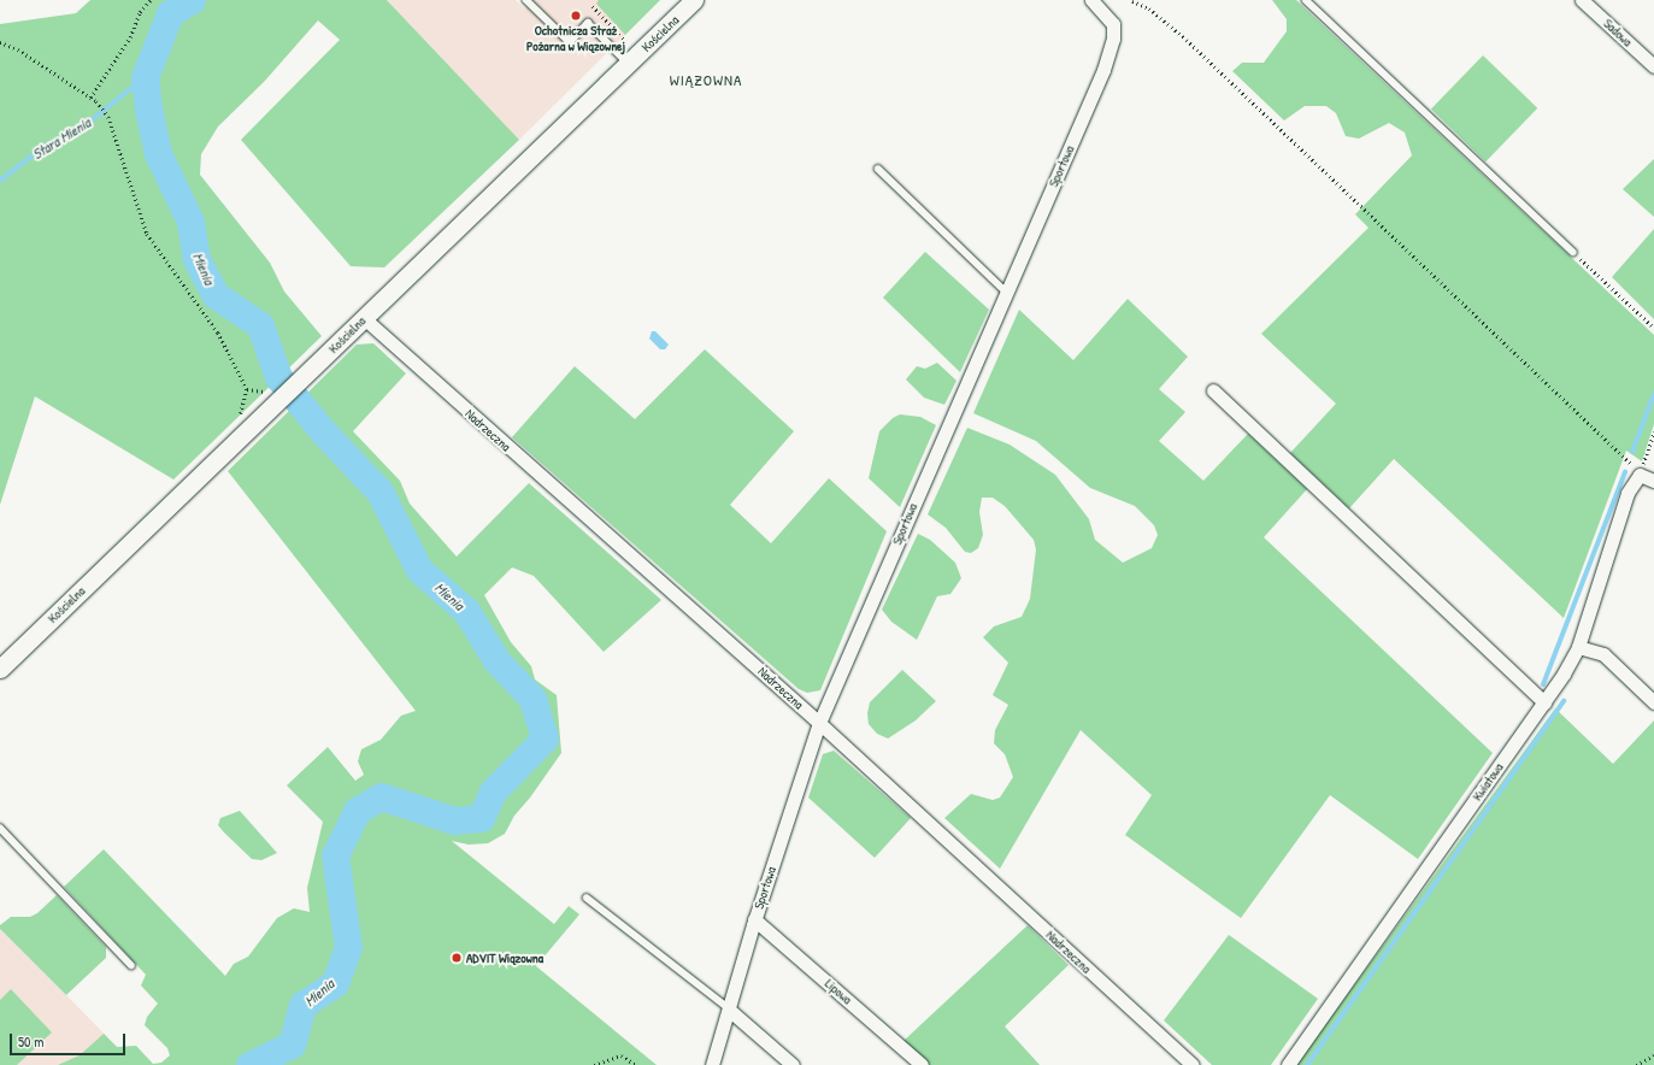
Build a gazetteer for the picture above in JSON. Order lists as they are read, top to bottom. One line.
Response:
{"streets":{"street":["Sadowa","Kościelna","Sportowa","Nadrzeczna","Kwiatowa","Lipowa"]},"crossings":[["Kościelna","Nadrzeczna"],["Sportowa","Nadrzeczna"],["Sportowa","Lipowa"]],"districts":["WIĄZOWNA"],"water":["Stara Mienia","Mienia"],"places":["Ochotnicza Straż Pożarna w Wiązownej","ADVIT Wiązowna"],"scale_bar":"50 m"}
